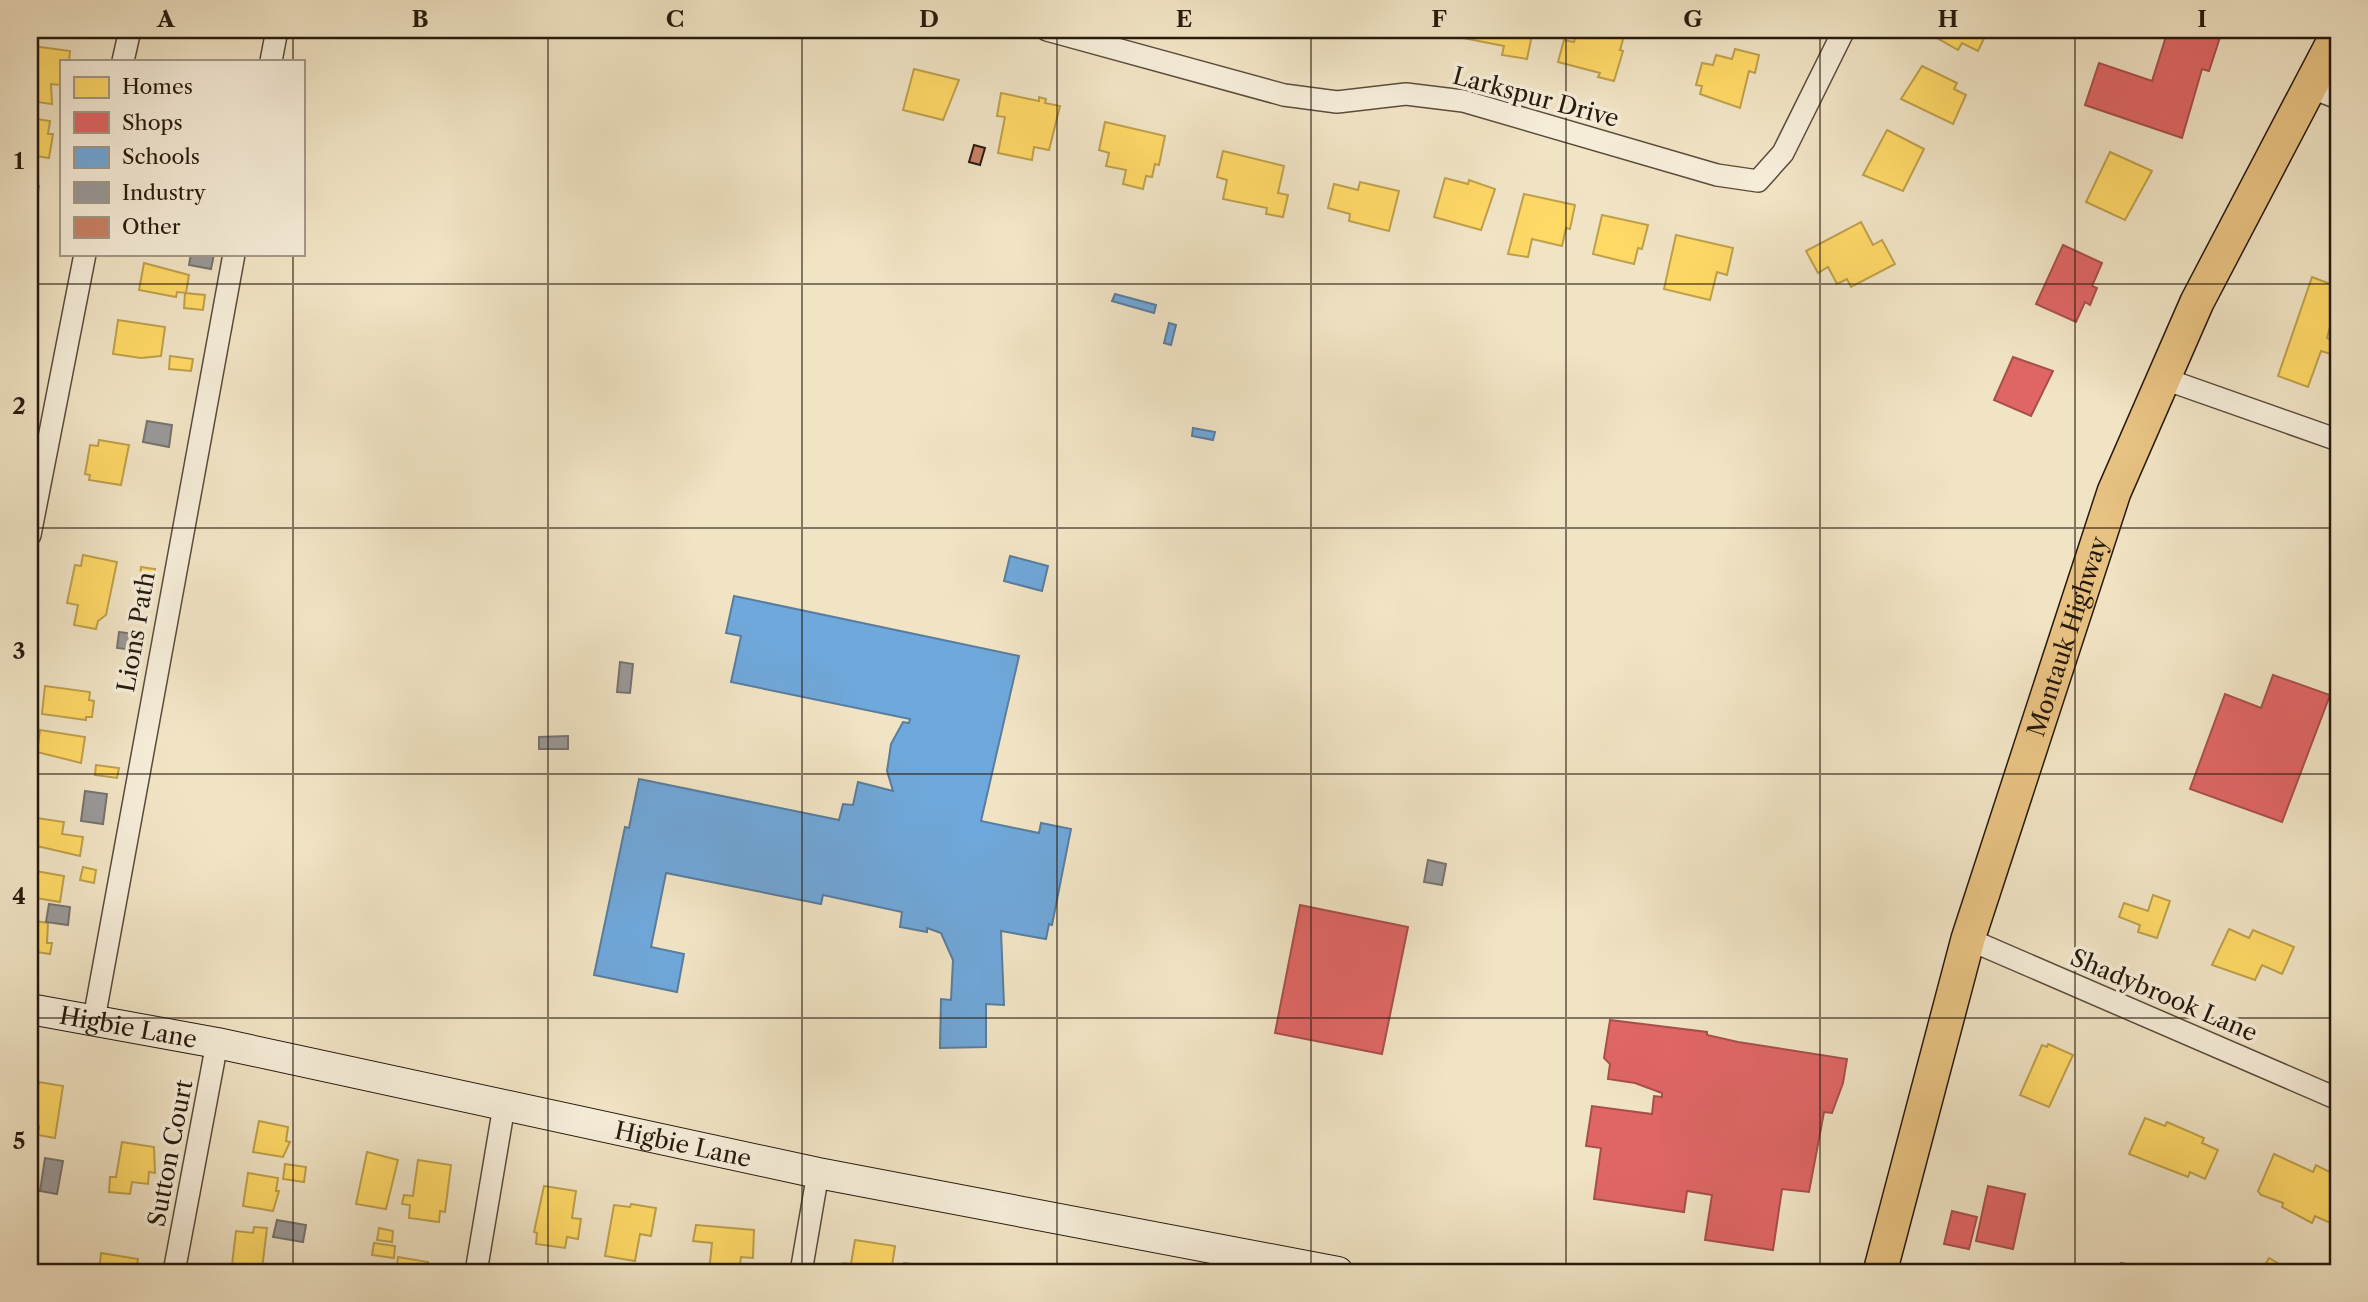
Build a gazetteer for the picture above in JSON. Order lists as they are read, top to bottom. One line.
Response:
{"streets":{"main road":["Montauk Highway","Higbie Lane"],"street":["Larkspur Drive","Lions Path","Shadybrook Lane","Sutton Court"]},"crossings":[["Lions Path","Higbie Lane"],["Montauk Highway","Shadybrook Lane"],["Higbie Lane","Sutton Court"]],"legend":["Homes","Shops","Schools","Industry","Other"],"grid":{"columns":["A","B","C","D","E","F","G","H","I"],"rows":["1","2","3","4","5"]}}
